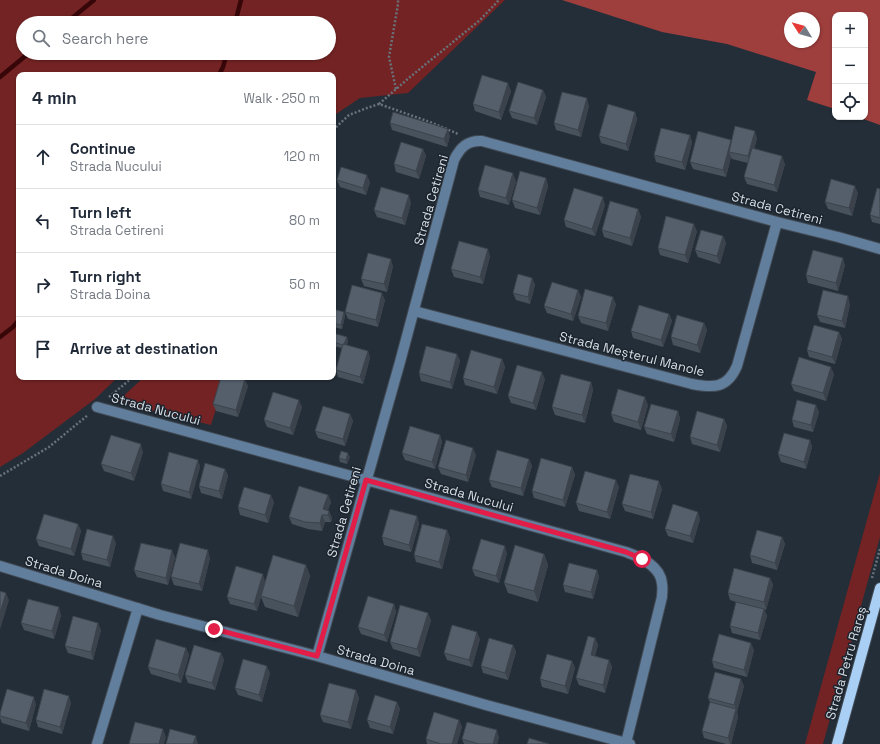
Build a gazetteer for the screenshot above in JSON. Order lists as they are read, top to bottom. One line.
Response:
{"streets":{"main road":["Strada Petru Rareș"],"street":["Strada Cetireni","Strada Meșterul Manole","Strada Nucului","Strada Doina"]},"crossings":[["Strada Cetireni","Strada Meșterul Manole"],["Strada Cetireni","Strada Nucului"],["Strada Cetireni","Strada Doina"],["Strada Nucului","Strada Doina"]],"north":"top left","page":{"map_buttons":["+","−"],"search":"Search here","heading":["4 min","Walk · 250 m"],"list":[["Continue","Strada Nucului","120 m"],["Turn left","Strada Cetireni","80 m"],["Turn right","Strada Doina","50 m"],"Arrive at destination"]}}
